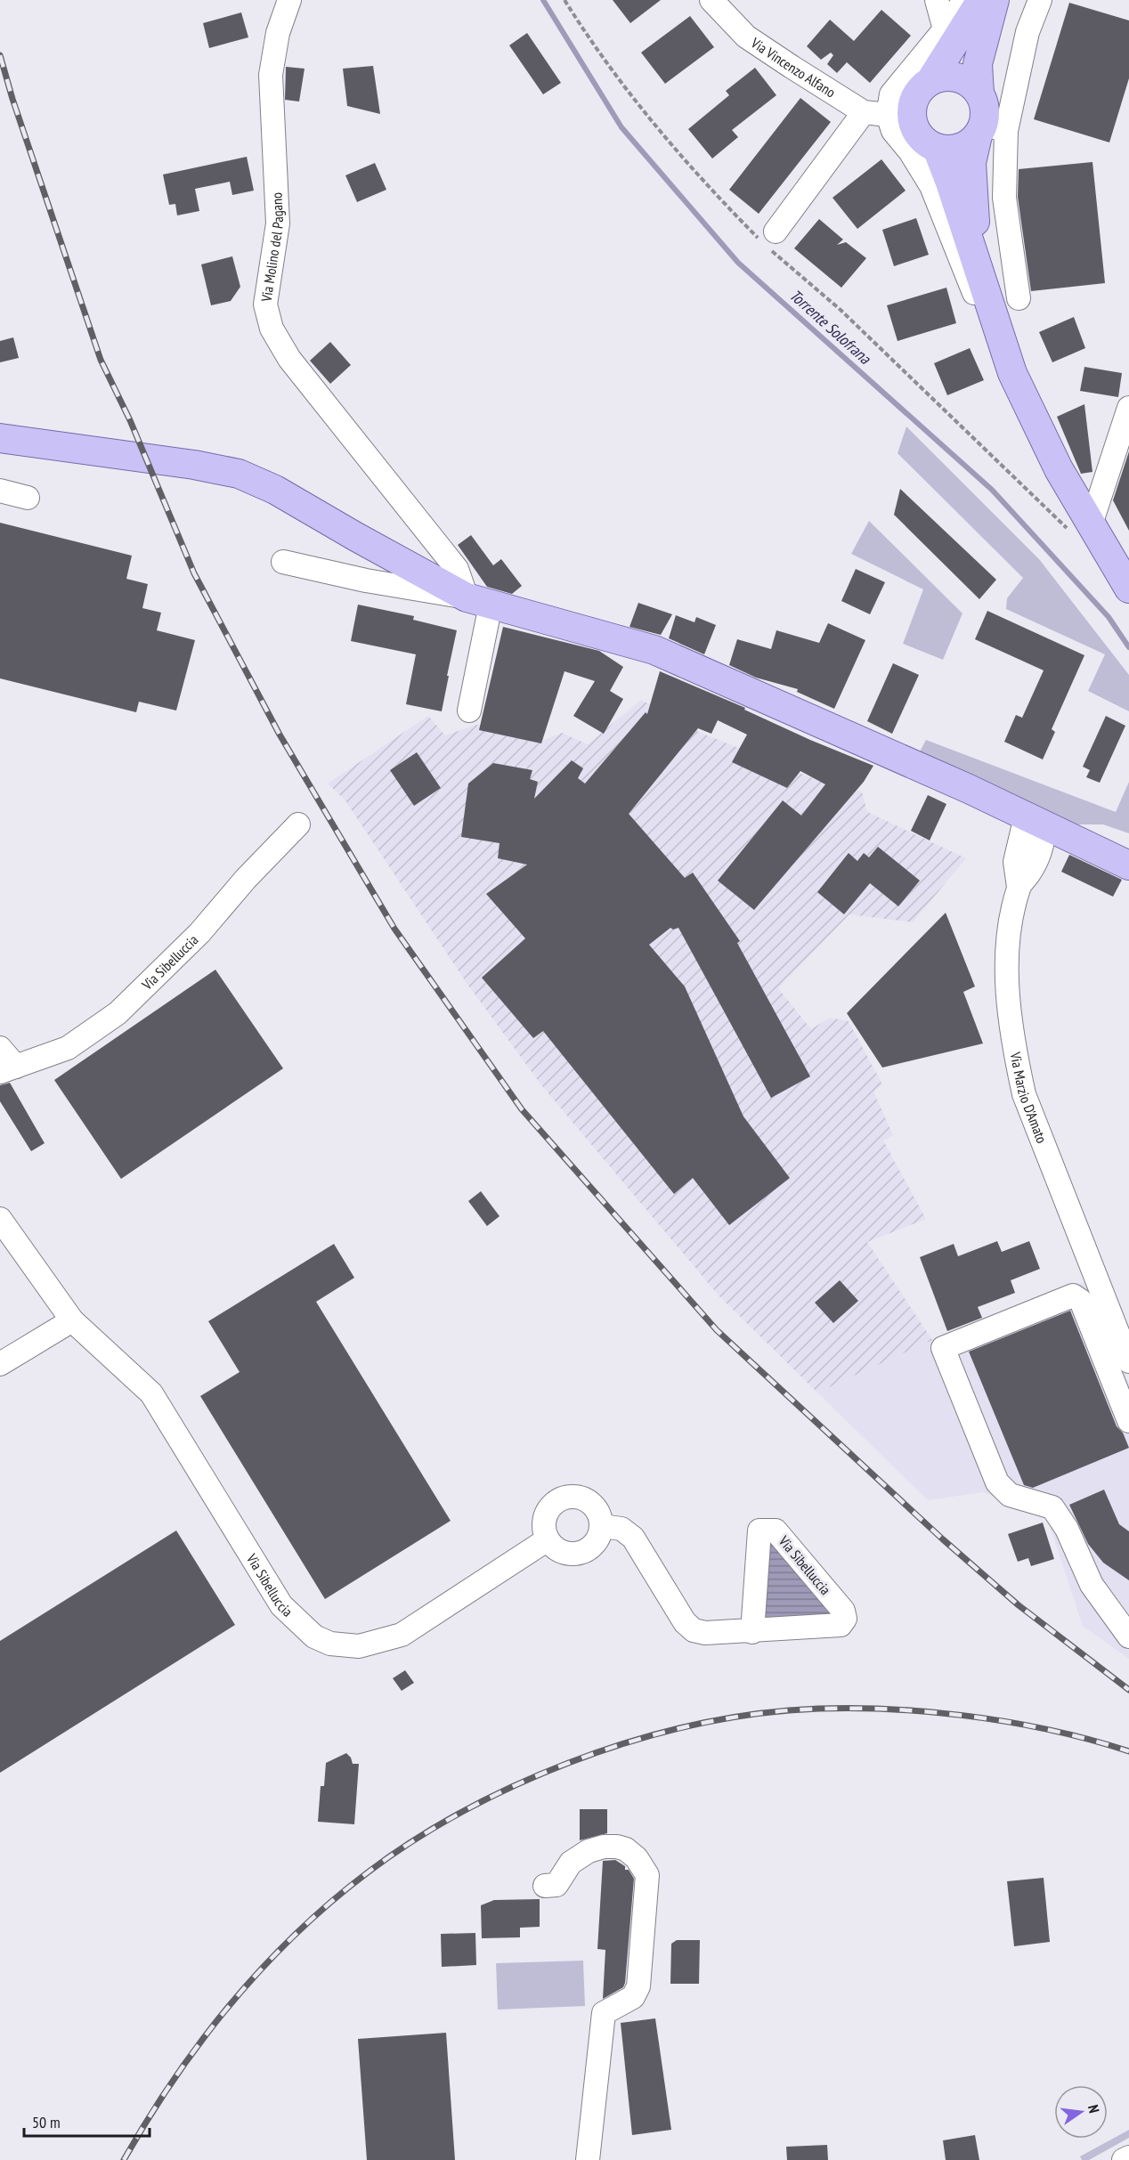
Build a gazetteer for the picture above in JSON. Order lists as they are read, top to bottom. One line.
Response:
{"streets":{"street":["Via Vincenzo Alfano","Via Molino del Pagano","Via Sibelluccia","Via Marzio D'Amato"]},"water":["Torrente Solofrana"],"scale_bar":"50 m","north":"right"}
